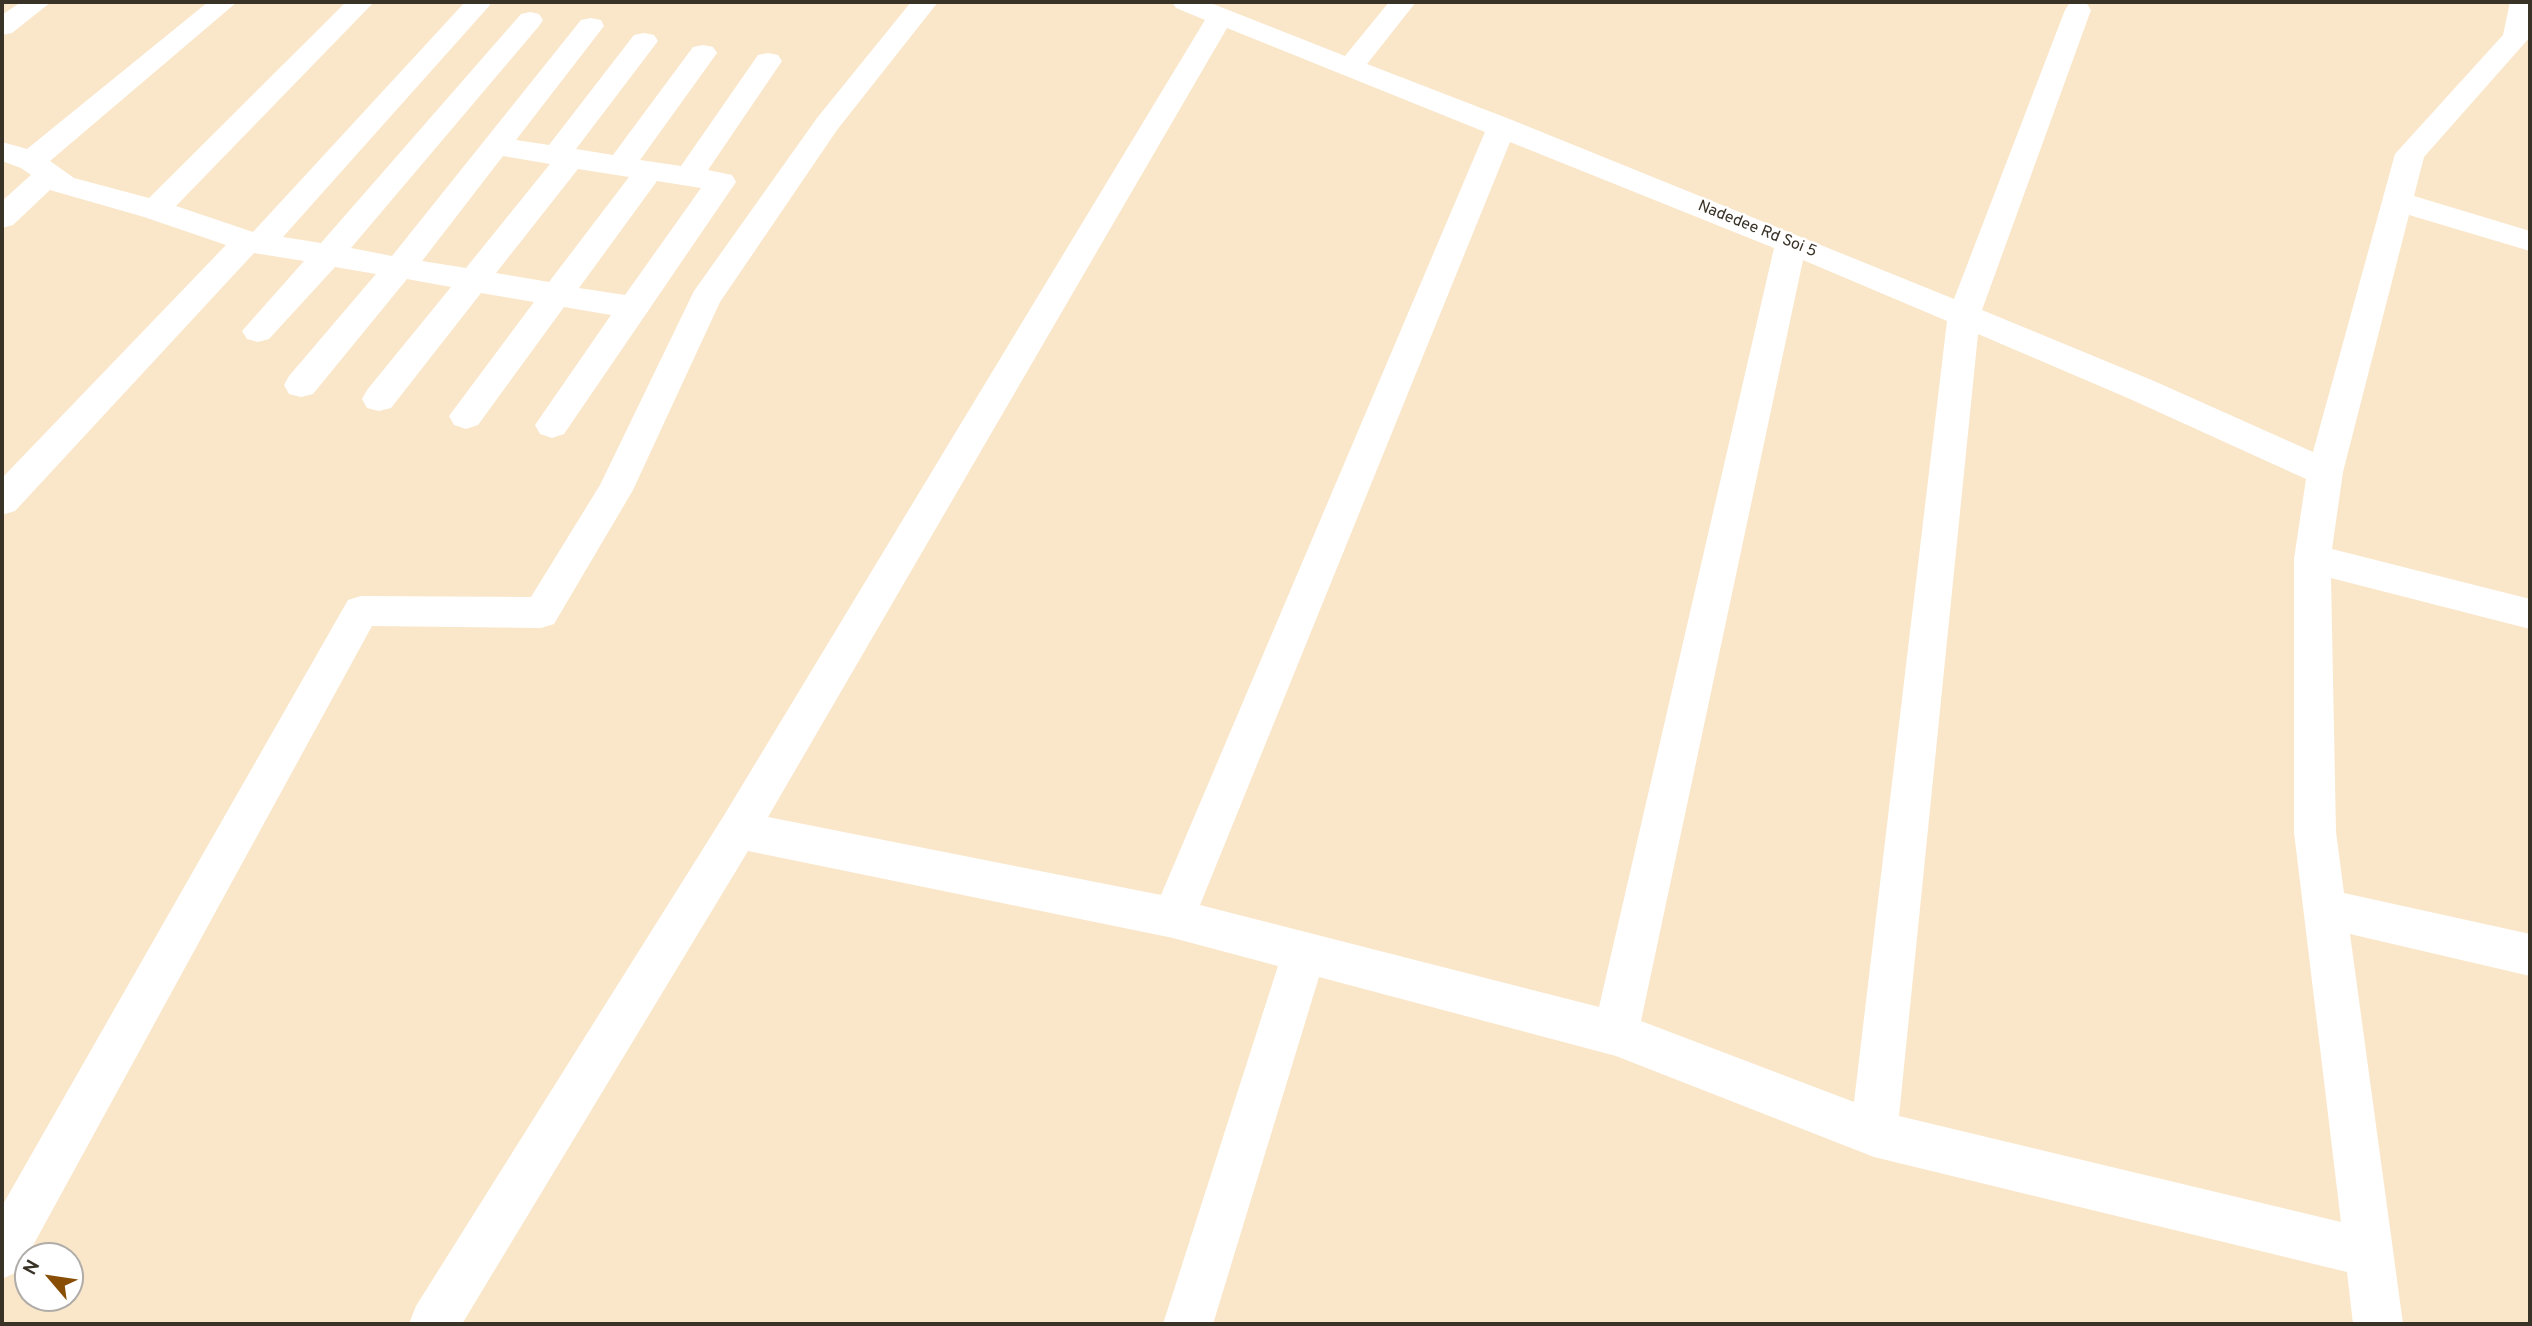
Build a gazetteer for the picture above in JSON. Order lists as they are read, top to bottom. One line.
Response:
{"streets":{"street":["Nadedee Rd Soi 5"]},"north":"top left"}
